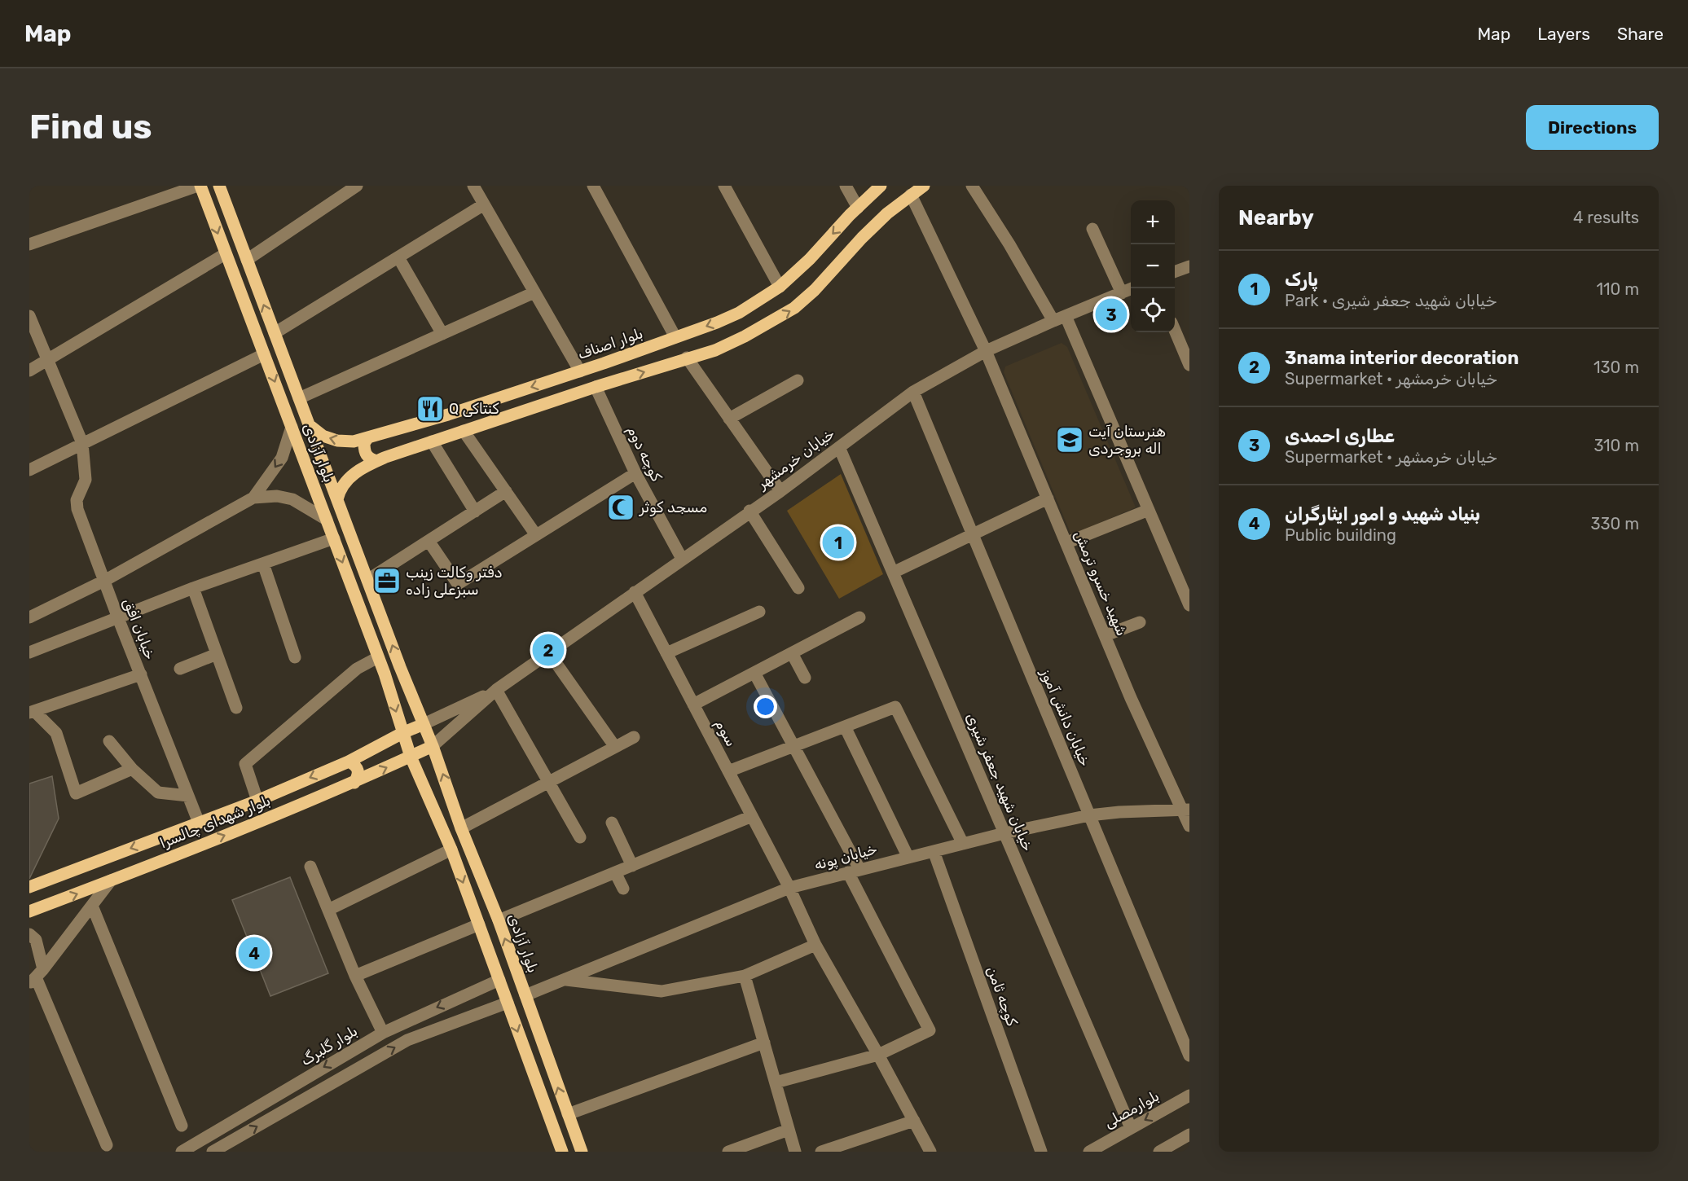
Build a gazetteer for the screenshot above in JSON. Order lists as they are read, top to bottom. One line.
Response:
{"streets":{"main road":["بلوار اصناف","بلوار آزادی","بلوار شهدای چالسرا"],"street":["کوچه دوم","خیابان خرمشهر","شهید خسرو ترمش","خیابان افق","خیابان دانش آموز","سوم","خیابان شهید جعفر شیری","خیابان پونه","کوچه ثامن","بلوار گلبرگ","بلوارمصلی"]},"crossings":[["بلوار اصناف","بلوار آزادی"],["بلوار آزادی","خیابان خرمشهر"],["بلوار آزادی","بلوار شهدای چالسرا"],["بلوار آزادی","خیابان پونه"],["کوچه دوم","خیابان خرمشهر"],["خیابان خرمشهر","شهید خسرو ترمش"],["خیابان خرمشهر","خیابان دانش آموز"],["خیابان خرمشهر","سوم"],["خیابان خرمشهر","خیابان شهید جعفر شیری"],["خیابان خرمشهر","بلوار شهدای چالسرا"],["شهید خسرو ترمش","خیابان پونه"],["خیابان افق","بلوار شهدای چالسرا"],["خیابان دانش آموز","خیابان پونه"],["سوم","خیابان پونه"],["خیابان شهید جعفر شیری","خیابان پونه"],["خیابان شهید جعفر شیری","بلوارمصلی"],["خیابان پونه","کوچه ثامن"]],"places":{"restaurant":["Q کنتاکی"],"school or university":["هنرستان آیت اله بروجردی"],"mosque":["مسجد کوثر"],"office":["دفتر وکالت زینب سبزعلی زاده"]},"page":{"header":"Map","nav":["Map","Layers","Share"],"buttons":"Directions","title":"Find us","heading":["Nearby","4 results"],"map_buttons":["+","−"],"list":[{"mark":"1","name":"پارک","note":"Park · خیابان شهید جعفر شیری","value":"110 m"},{"mark":"2","name":"3nama interior decoration","note":"Supermarket · خیابان خرمشهر","value":"130 m"},{"mark":"3","name":"عطاری احمدی","note":"Supermarket · خیابان خرمشهر","value":"310 m"},{"mark":"4","name":"بنیاد شهید و امور ایثارگران","note":"Public building","value":"330 m"}],"pins":["3","1","2","4"]}}
